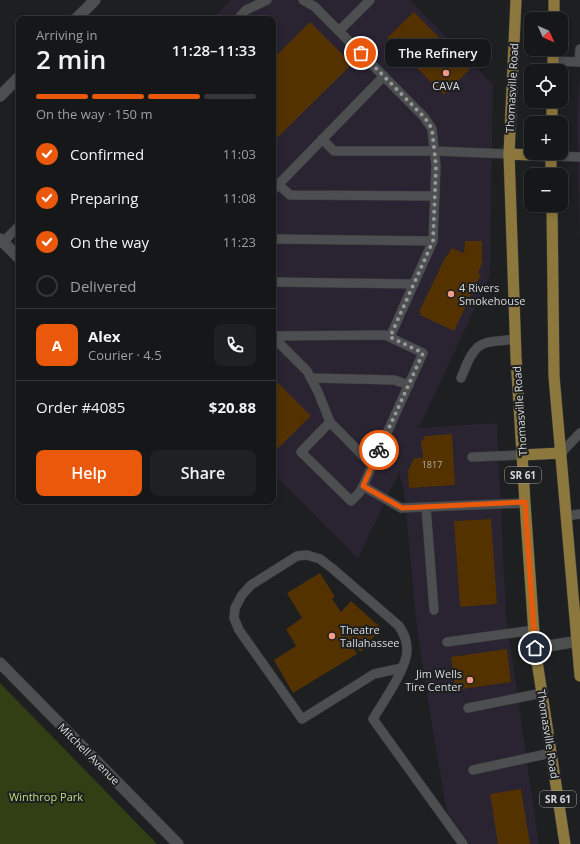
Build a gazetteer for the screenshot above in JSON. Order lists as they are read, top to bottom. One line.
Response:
{"streets":{"main road":["Thomasville Road","SR 61"],"street":["Mitchell Avenue"]},"parks":["Winthrop Park"],"places":["The Refinery","CAVA","4 Rivers Smokehouse","Theatre Tallahassee","Jim Wells Tire Center"],"house_numbers":["1817"],"north":"bottom right","page":{"map_buttons":["+","−"],"heading":["2 min","Arriving in","11:28–11:33"],"panel":["Alex","Courier · 4.5","Order #4085","$20.88"],"bubble":"The Refinery","bar":"On the way · 150 m","list":[["Confirmed","11:03"],["Preparing","11:08"],["On the way","11:23"],"Delivered"],"round":"A","buttons":["Help","Share"]}}
